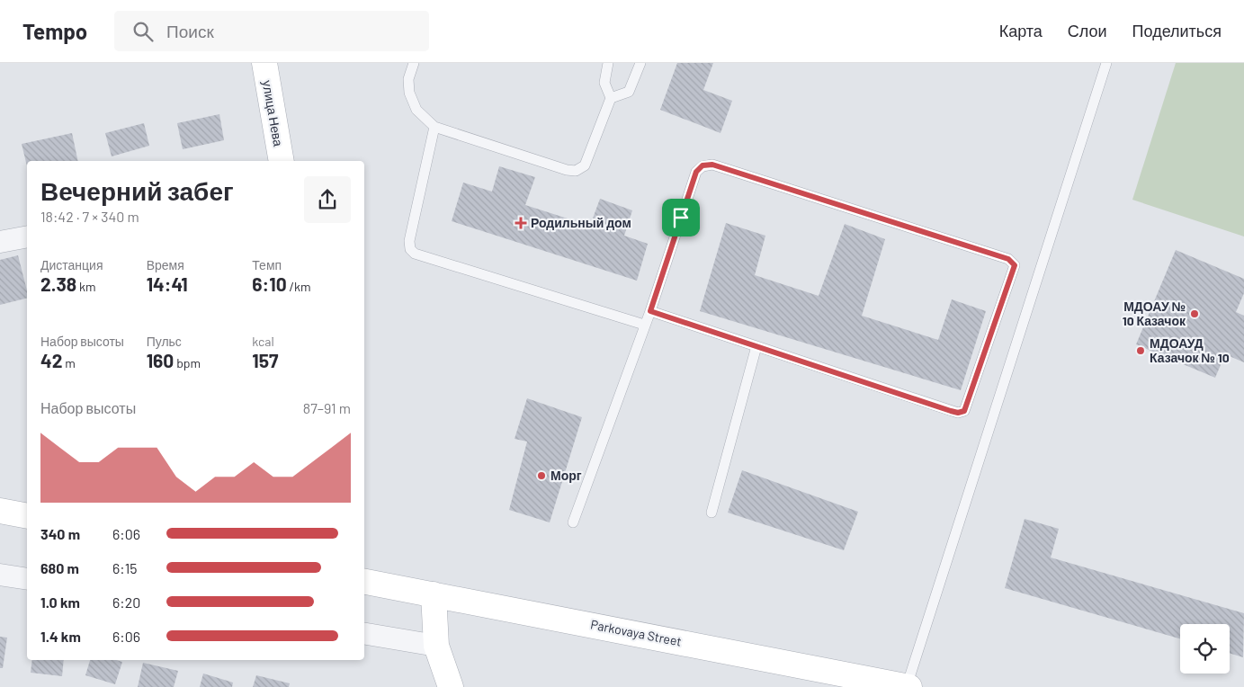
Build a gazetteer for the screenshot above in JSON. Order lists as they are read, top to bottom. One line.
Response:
{"streets":{"main road":["улица Нева","Parkovaya Street"]},"places":{"health":["Родильный дом"],"other":["МДОАУ № 10 Казачок","МДОАУД Казачок № 10","Морг"]},"page":{"header":"Tempo","search":"Поиск","nav":["Карта","Слои","Поделиться"],"heading":["Вечерний забег","18:42 · 7 × 340 m"],"stats":[["Дистанция","2.38 km"],["Время","14:41"],["Темп","6:10 /km"],["Набор высоты","42 m"],["Пульс","160 bpm"],["kcal","157"]],"chart":["Набор высоты","87–91 m"],"list":[{"name":"340 m","note":"6:06"},{"name":"680 m","note":"6:15"},{"name":"1.0 km","note":"6:20"},{"name":"1.4 km","note":"6:06"}]}}
